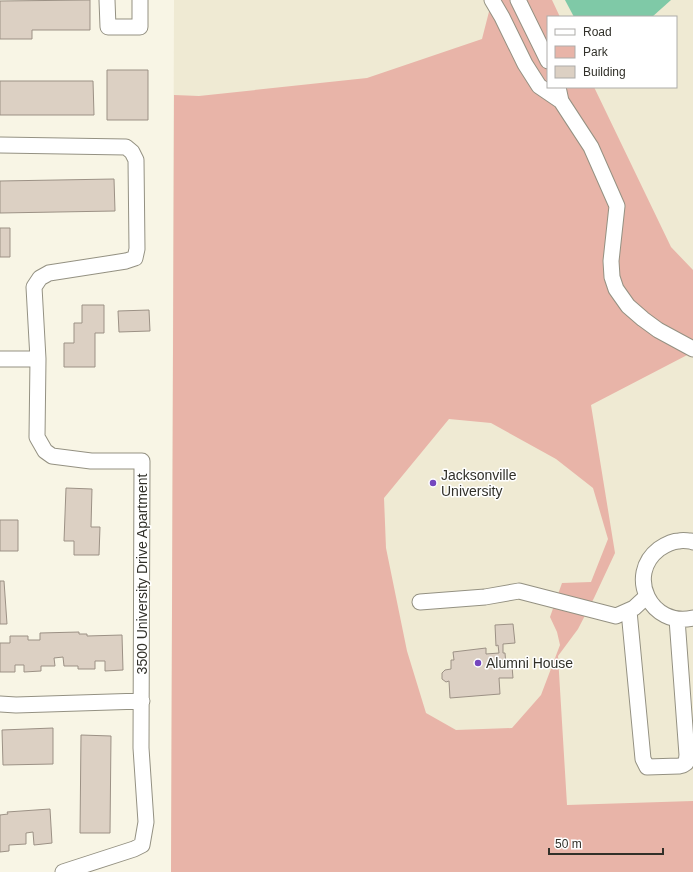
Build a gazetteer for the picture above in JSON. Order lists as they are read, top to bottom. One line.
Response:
{"streets":{"street":["3500 University Drive Apartment"]},"places":["Jacksonville University","Alumni House"],"legend":["Road","Park","Building"],"scale_bar":"50 m"}
